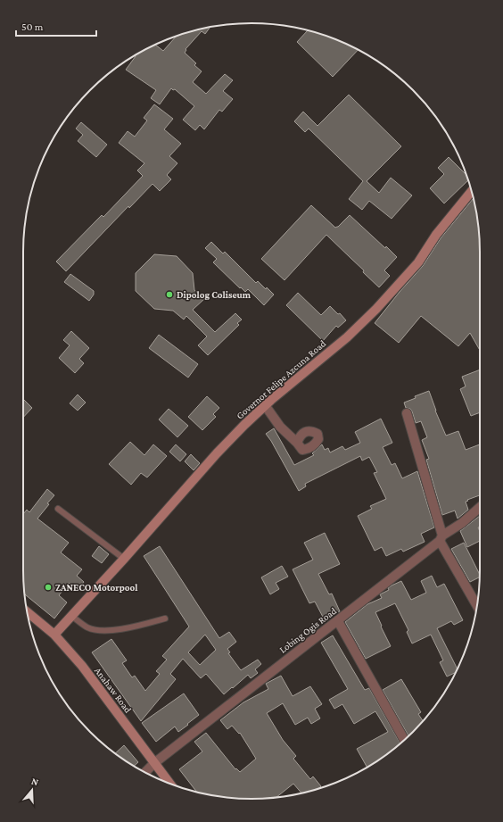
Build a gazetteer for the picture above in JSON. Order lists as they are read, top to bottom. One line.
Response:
{"streets":{"street":["Governor Felipe Azcuna Road","Lobing Ogis Road","Anahaw Road"]},"crossings":[["Governor Felipe Azcuna Road","Anahaw Road"],["Lobing Ogis Road","Anahaw Road"]],"places":["Dipolog Coliseum","ZANECO Motorpool"],"scale_bar":"50 m","north":"top"}
